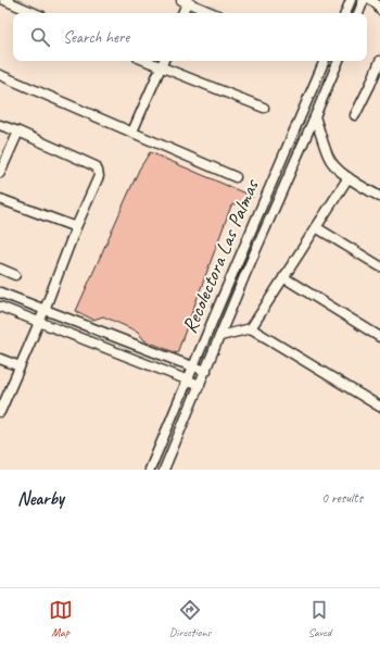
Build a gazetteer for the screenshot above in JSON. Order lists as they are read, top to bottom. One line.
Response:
{"streets":{"street":["Recolectora Las Palmas"]},"page":{"search":"Search here","heading":["Nearby","0 results"],"nav":["Map","Directions","Saved"]}}
